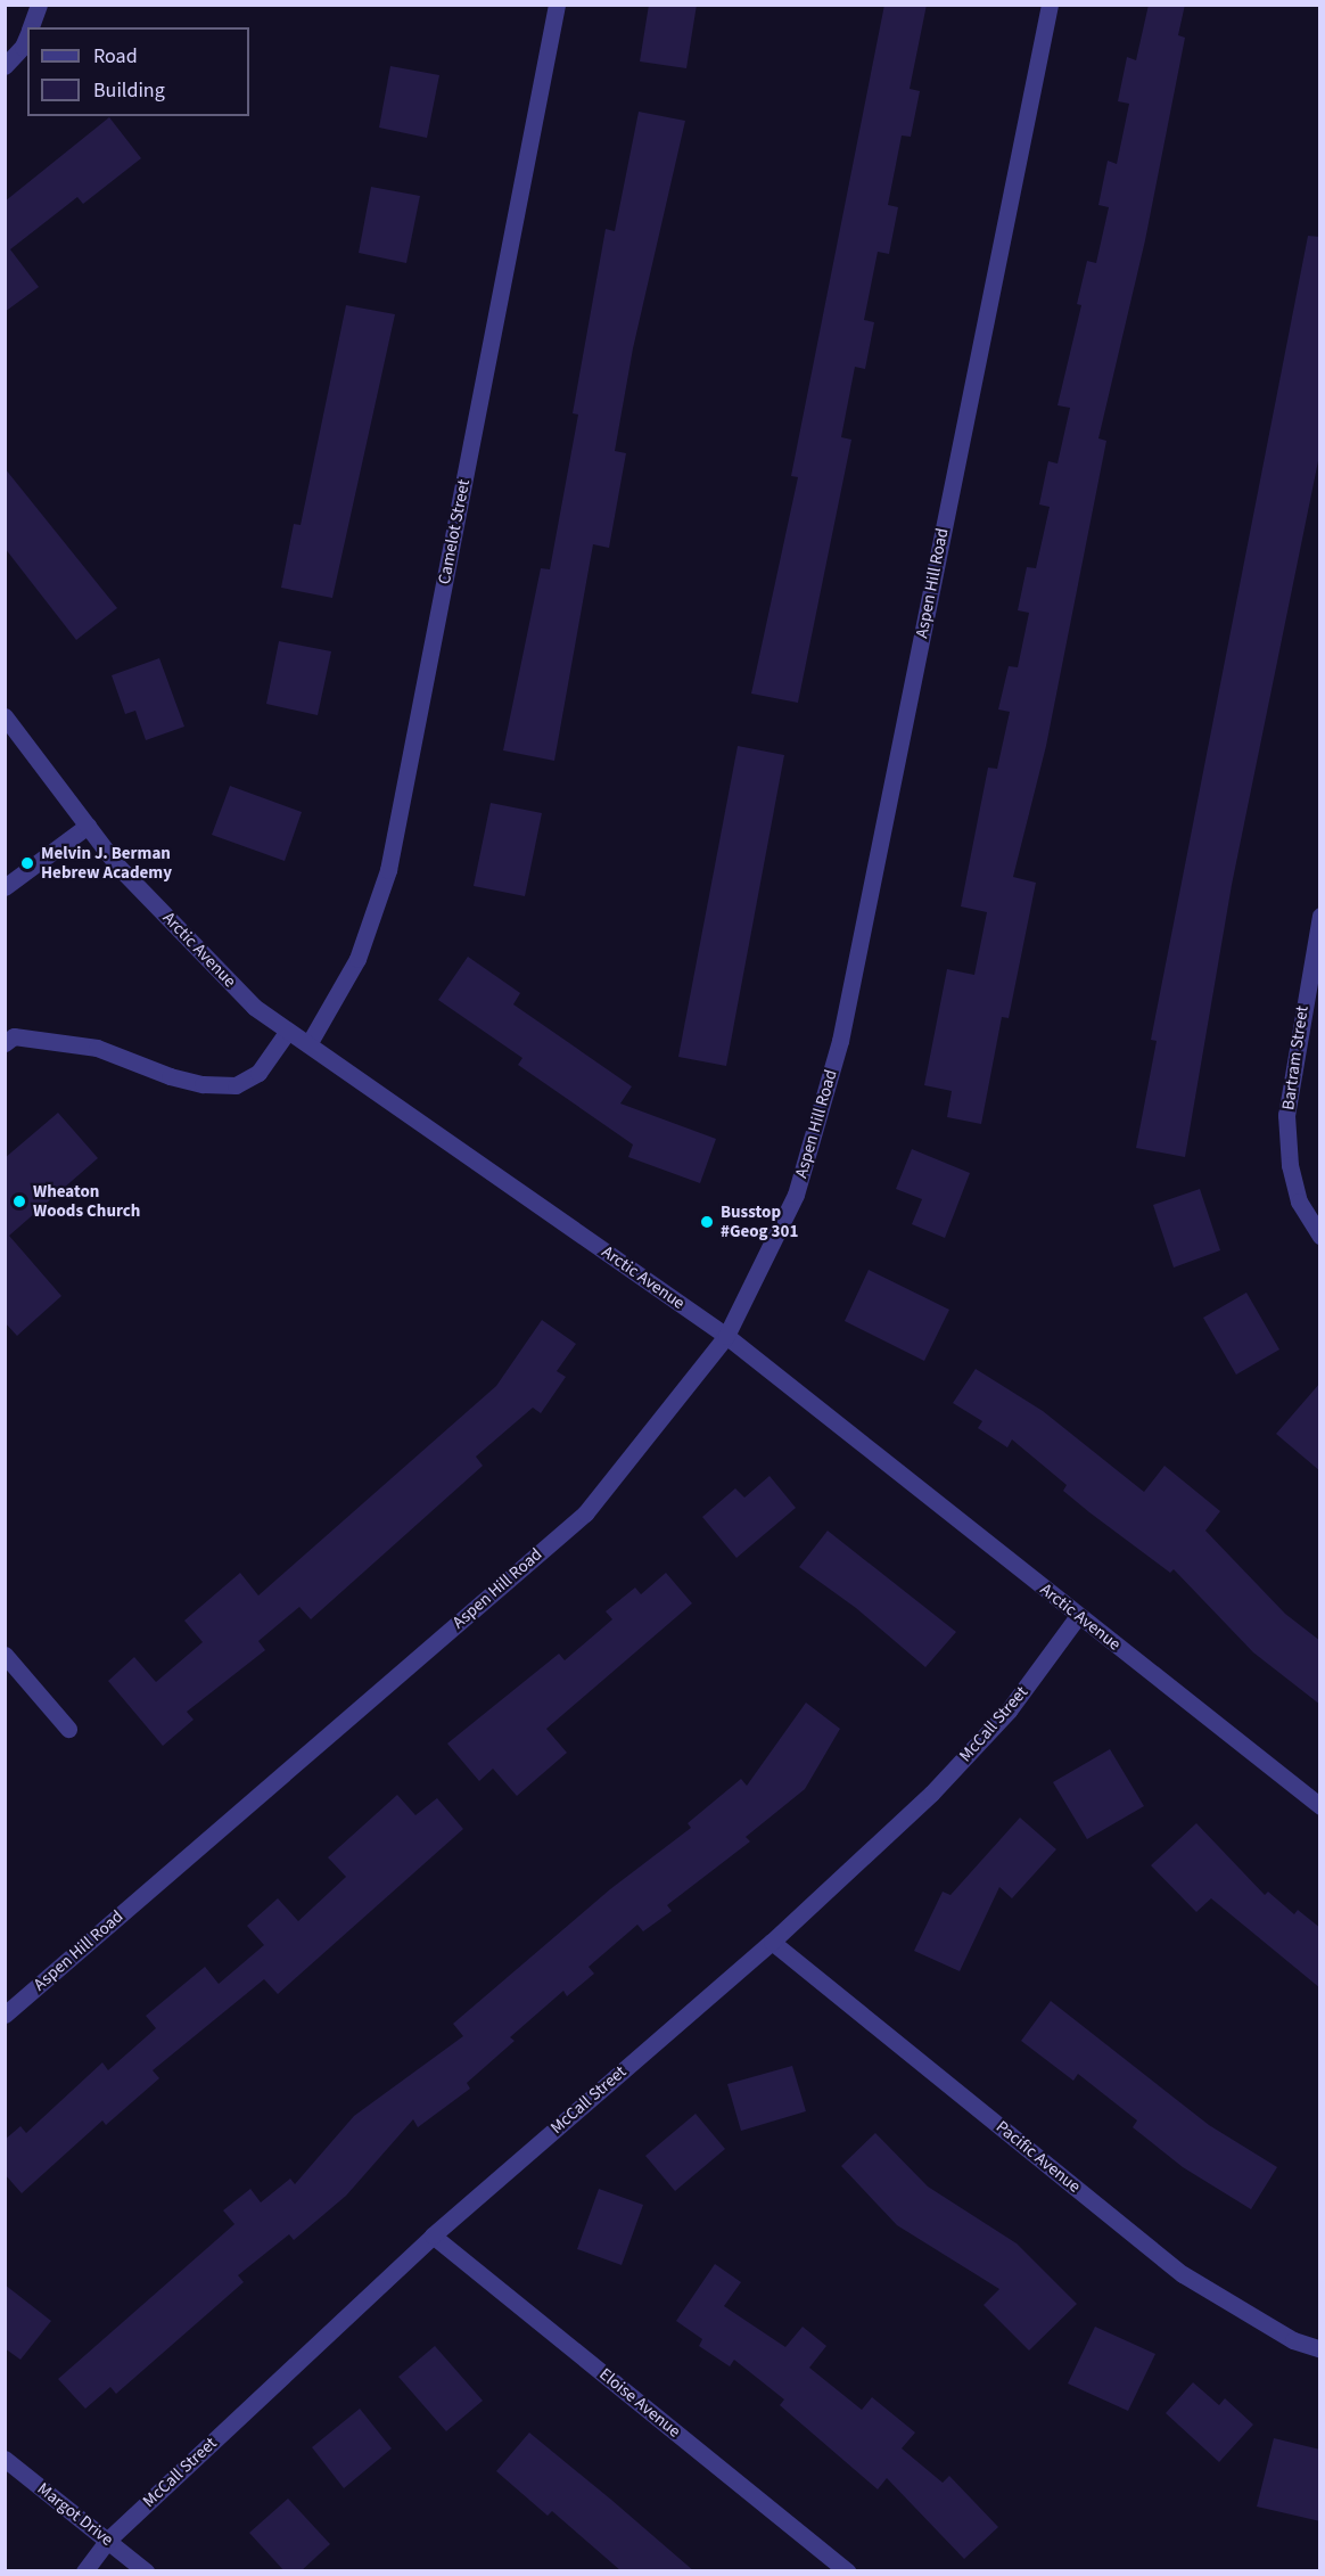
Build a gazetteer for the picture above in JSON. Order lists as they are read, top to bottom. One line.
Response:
{"streets":{"street":["Camelot Street","Aspen Hill Road","Arctic Avenue","Bartram Street","McCall Street","Pacific Avenue","Eloise Avenue","Margot Drive"]},"crossings":[["Camelot Street","Arctic Avenue"],["Aspen Hill Road","Arctic Avenue"],["Arctic Avenue","McCall Street"],["McCall Street","Pacific Avenue"],["McCall Street","Eloise Avenue"],["McCall Street","Margot Drive"]],"places":["Melvin J. Berman Hebrew Academy","Wheaton Woods Church","Busstop #Geog 301"],"legend":["Road","Building"]}
